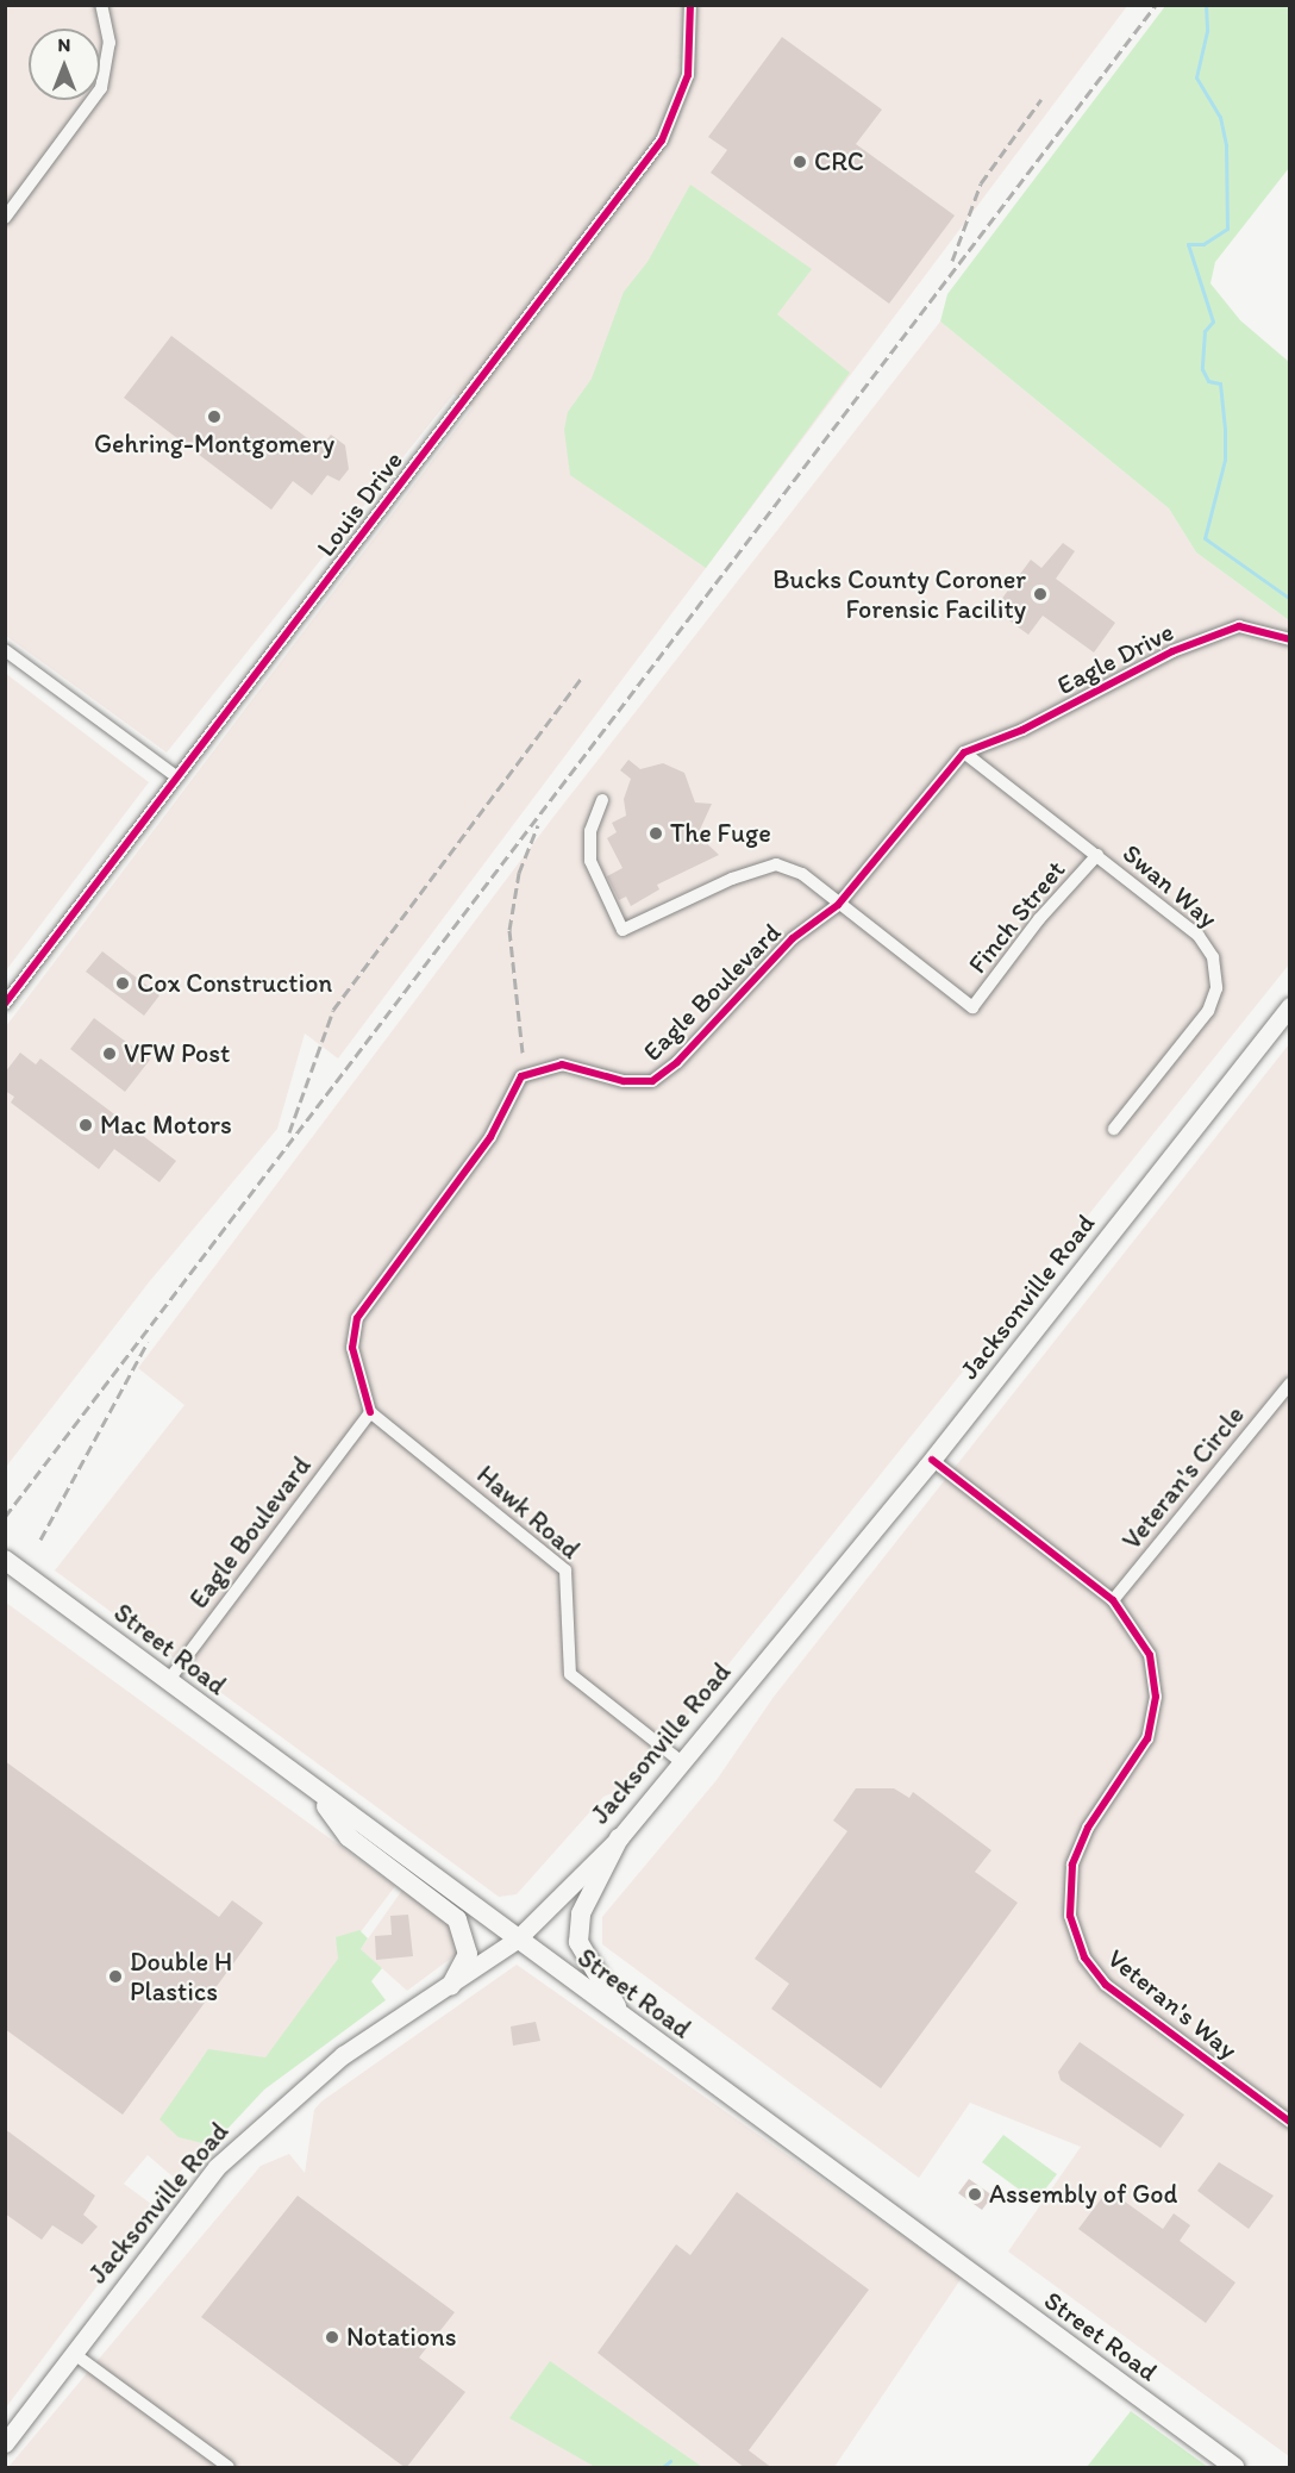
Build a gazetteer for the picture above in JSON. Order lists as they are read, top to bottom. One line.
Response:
{"streets":{"main road":["Jacksonville Road","Street Road"],"street":["Louis Drive","Eagle Drive","Swan Way","Finch Street","Eagle Boulevard","Veteran's Circle","Hawk Road","Veteran's Way"]},"crossings":[["Eagle Drive","Swan Way"],["Eagle Drive","Eagle Boulevard"],["Swan Way","Finch Street"],["Swan Way","Eagle Boulevard"],["Finch Street","Eagle Boulevard"],["Eagle Boulevard","Hawk Road"],["Eagle Boulevard","Street Road"],["Jacksonville Road","Hawk Road"],["Jacksonville Road","Street Road"],["Jacksonville Road","Veteran's Way"],["Veteran's Circle","Veteran's Way"]],"places":["CRC","Gehring-Montgomery","Bucks County Coroner Forensic Facility","The Fuge","Cox Construction","VFW Post","Mac Motors","Double H Plastics","Assembly of God","Notations"],"north":"top"}
